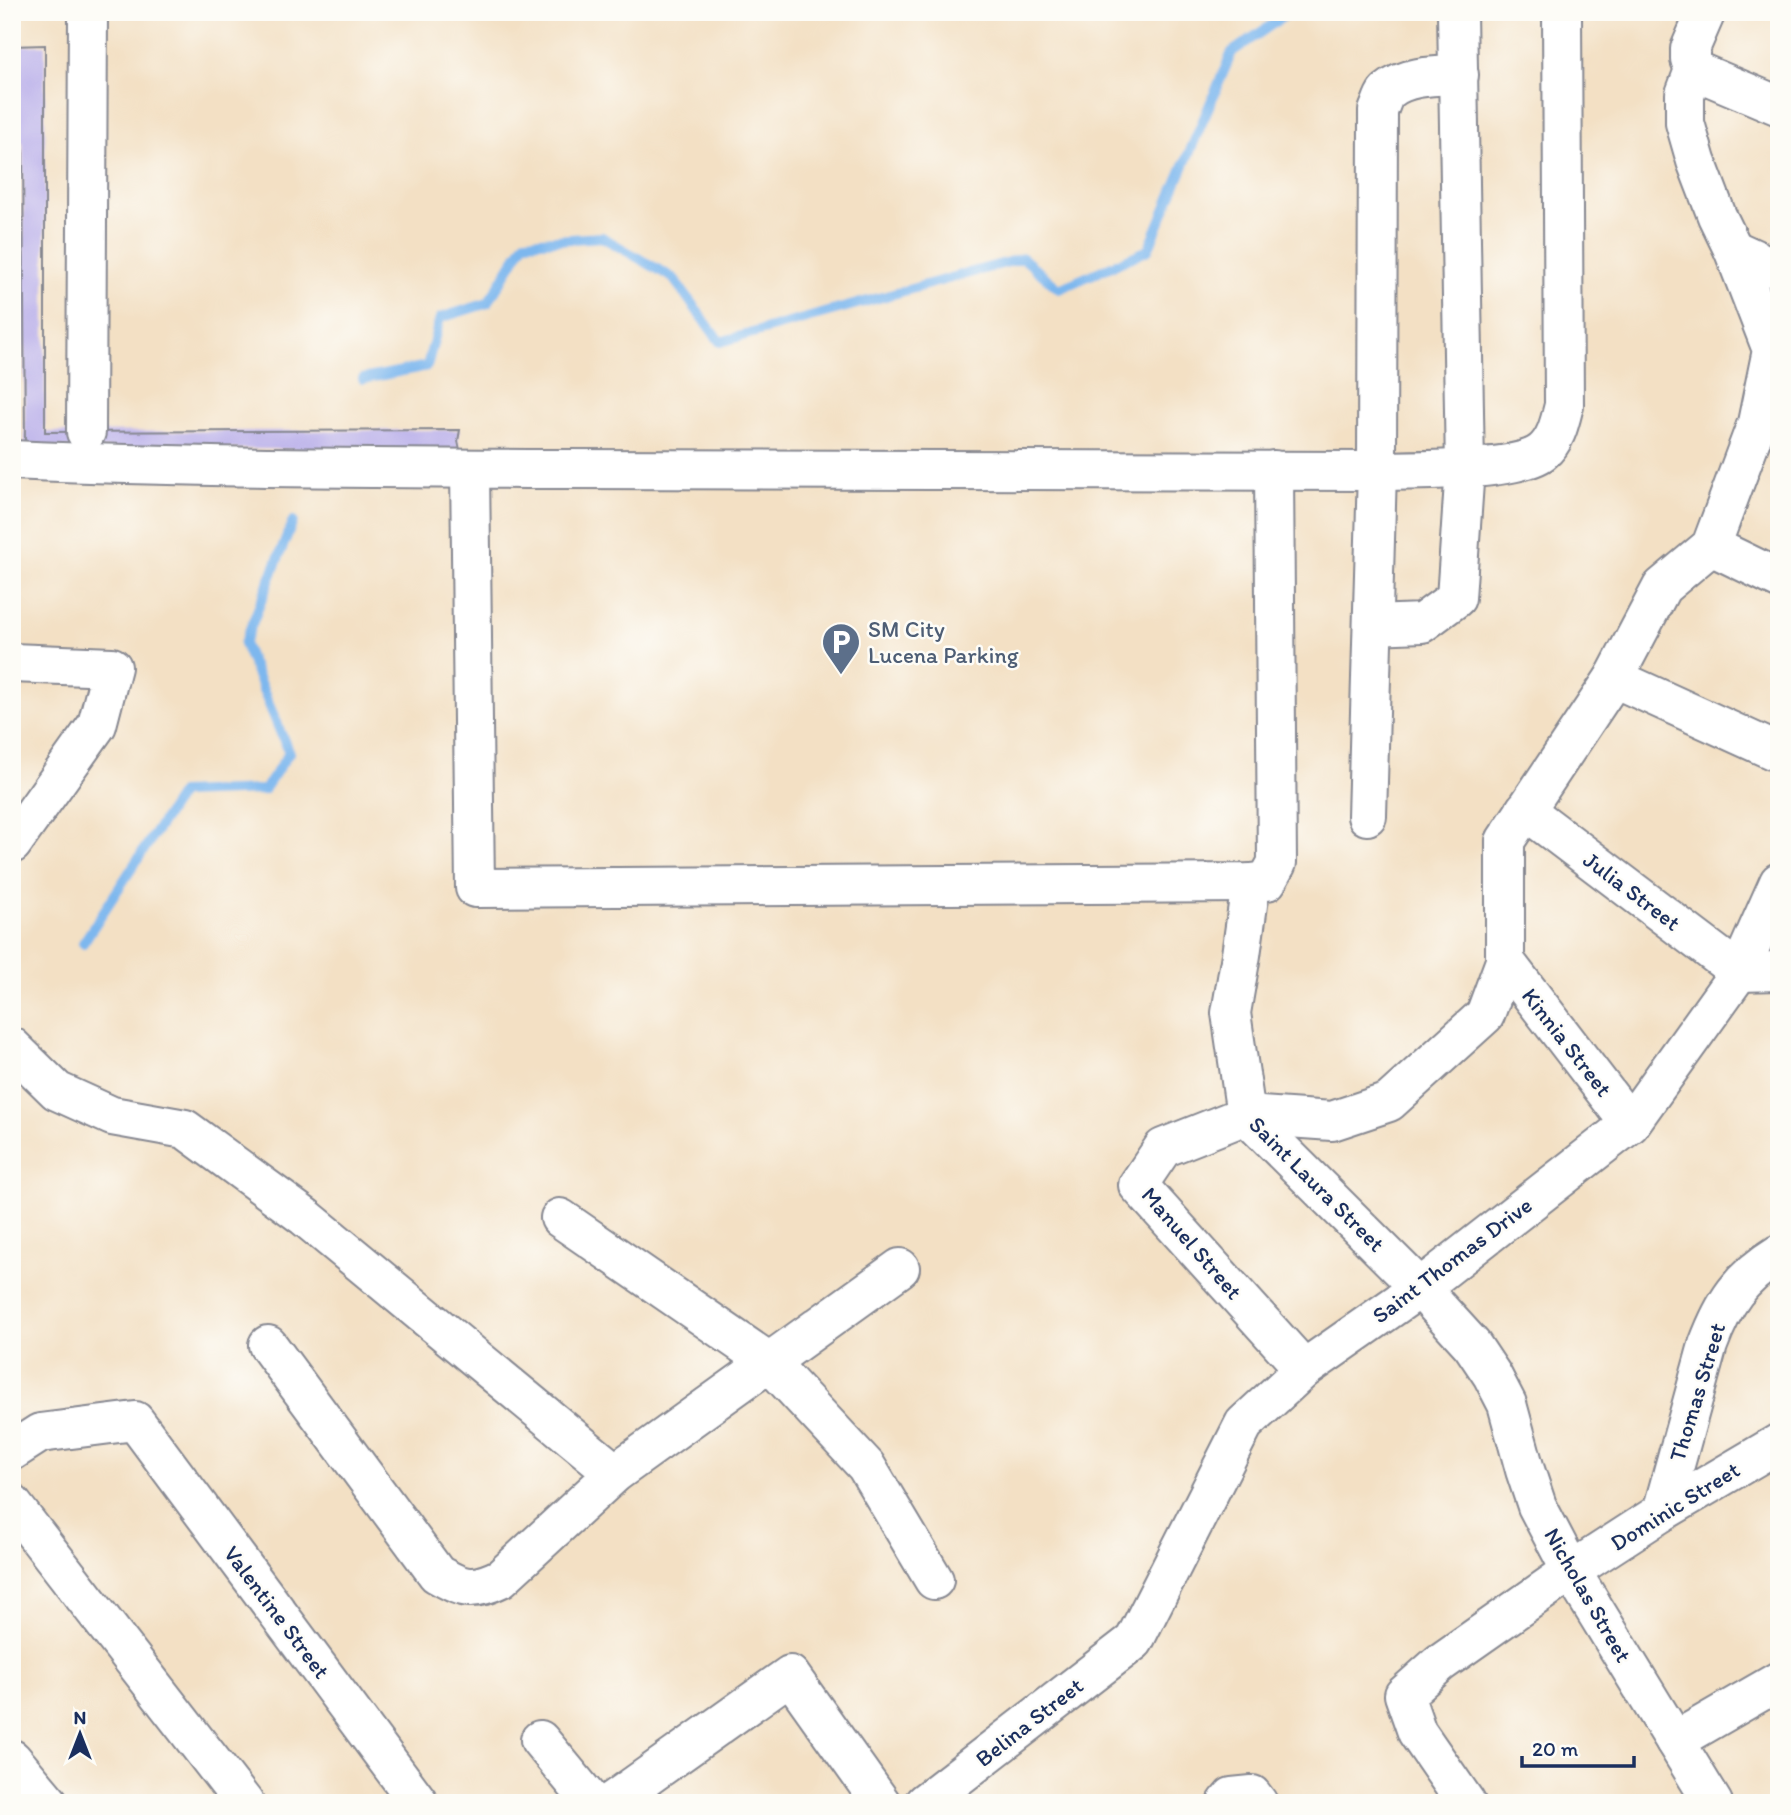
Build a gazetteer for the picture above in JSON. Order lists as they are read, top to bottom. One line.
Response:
{"streets":{"street":["Julia Street","Kinnia Street","Saint Laura Street","Manuel Street","Saint Thomas Drive","Thomas Street","Dominic Street","Nicholas Street","Valentine Street","Belina Street"]},"crossings":[["Julia Street","Saint Thomas Drive"],["Kinnia Street","Saint Thomas Drive"],["Saint Laura Street","Manuel Street"],["Saint Laura Street","Saint Thomas Drive"],["Saint Laura Street","Nicholas Street"],["Manuel Street","Saint Thomas Drive"],["Saint Thomas Drive","Belina Street"],["Thomas Street","Dominic Street"],["Dominic Street","Nicholas Street"]],"places":{"parking":["SM City Lucena Parking"]},"scale_bar":"20 m","north":"top"}
